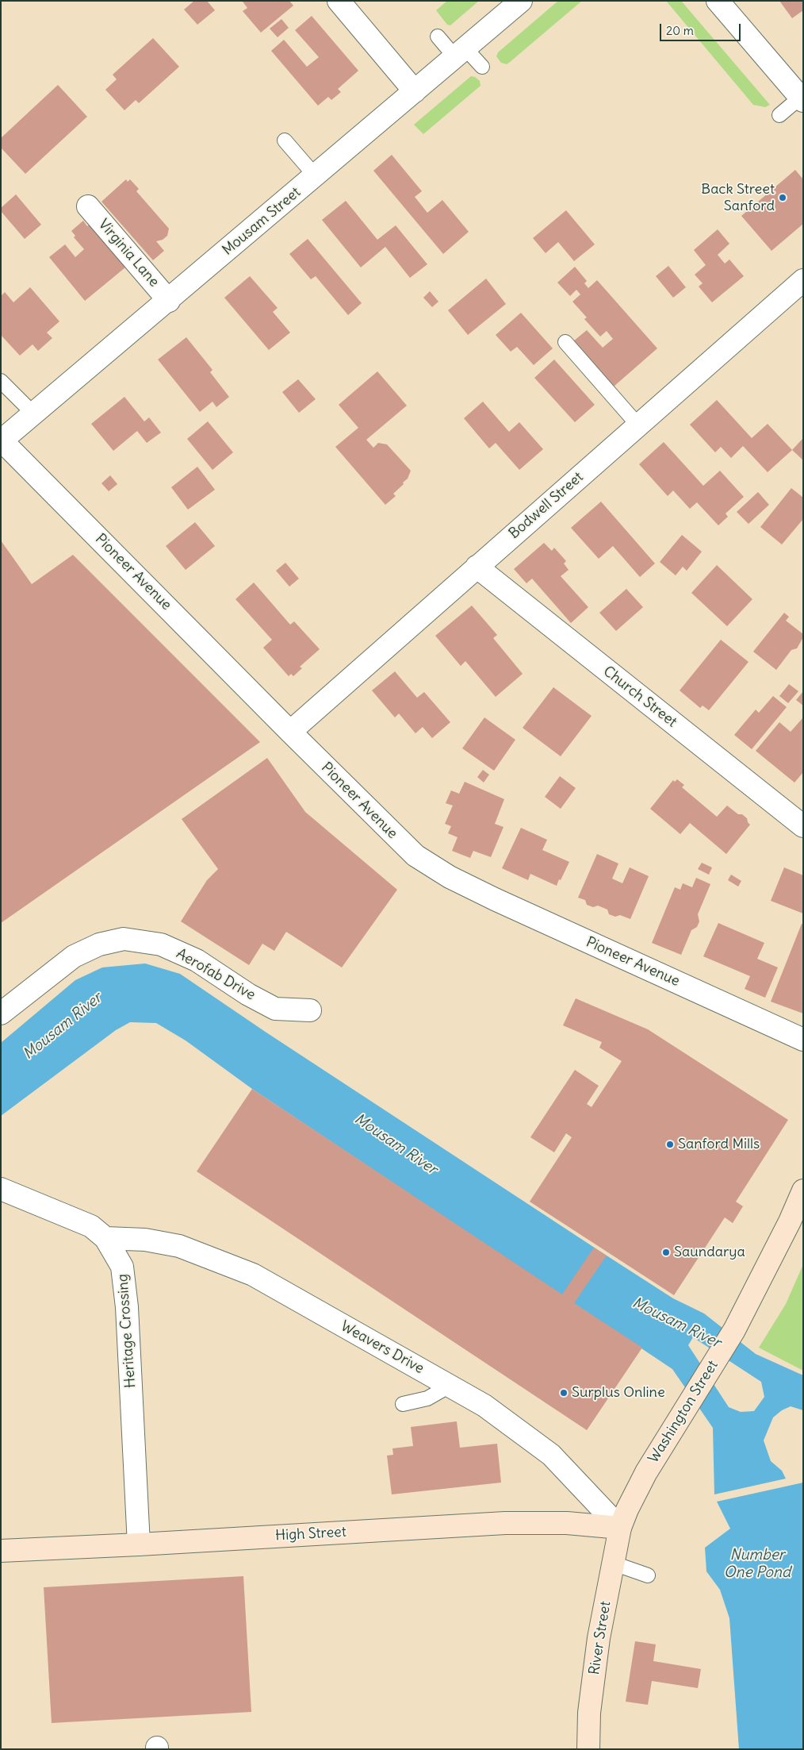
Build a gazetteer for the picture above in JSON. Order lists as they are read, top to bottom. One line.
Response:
{"streets":{"street":["Mousam Street","Virginia Lane","Bodwell Street","Pioneer Avenue","Church Street","Aerofab Drive","Heritage Crossing","Weavers Drive","Washington Street","High Street","River Street"]},"crossings":[["Mousam Street","Virginia Lane"],["Mousam Street","Pioneer Avenue"],["Bodwell Street","Pioneer Avenue"],["Bodwell Street","Church Street"],["Heritage Crossing","Weavers Drive"],["Heritage Crossing","High Street"],["Weavers Drive","Washington Street"],["Weavers Drive","High Street"],["Weavers Drive","River Street"],["Washington Street","High Street"],["Washington Street","River Street"],["High Street","River Street"]],"water":["Mousam River","Number One Pond"],"places":["Back Street Sanford","Sanford Mills","Saundarya","Surplus Online"],"scale_bar":"20 m"}
